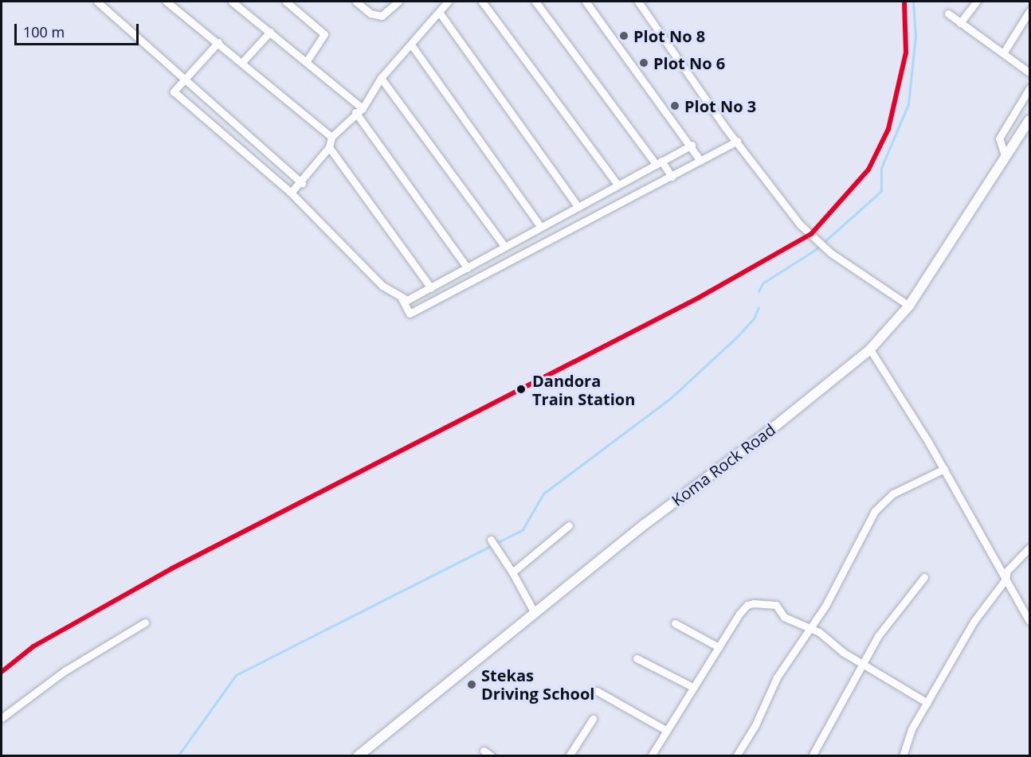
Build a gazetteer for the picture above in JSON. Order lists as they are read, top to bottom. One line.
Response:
{"streets":{"main road":["Koma Rock Road"]},"places":["Plot No 8","Plot No 6","Plot No 3","Dandora Train Station","Stekas Driving School"],"scale_bar":"100 m"}
